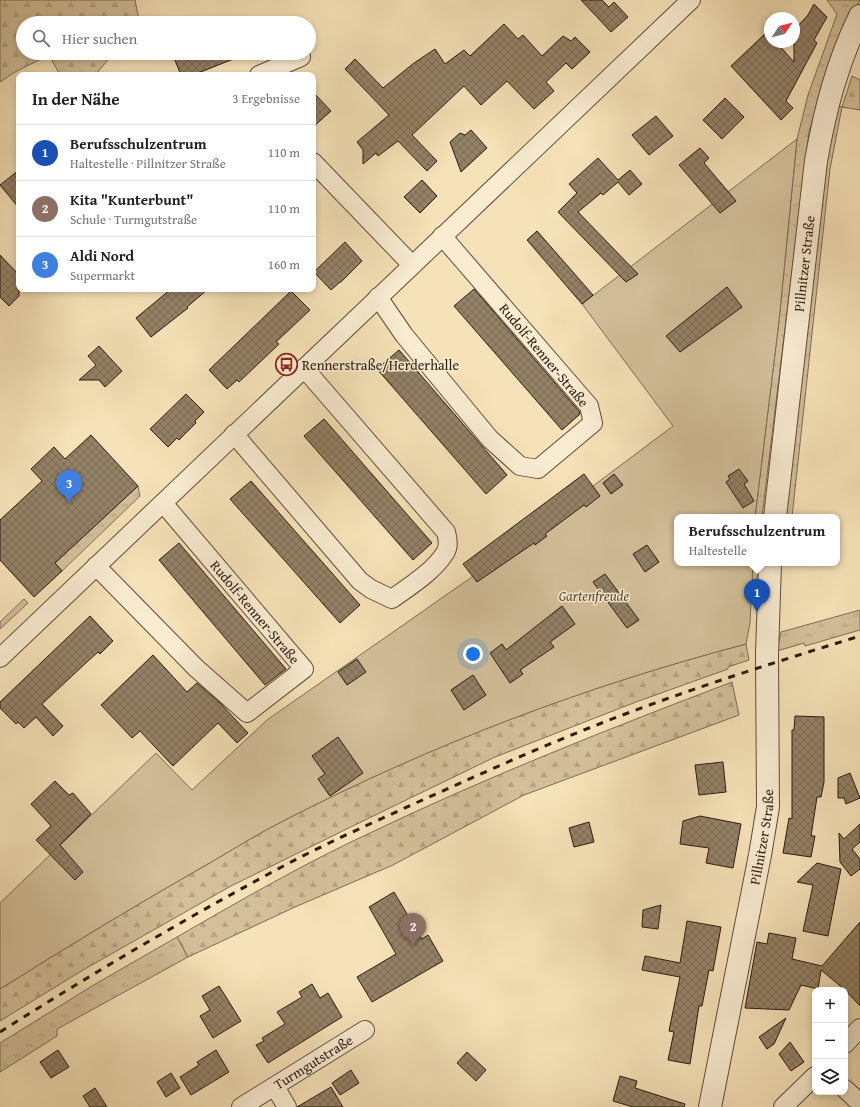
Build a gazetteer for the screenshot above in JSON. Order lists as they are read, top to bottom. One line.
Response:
{"streets":{"street":["Pillnitzer Straße","Rudolf-Renner-Straße","Turmgutstraße"]},"parks":["Gartenfreude"],"places":{"bus stop":["Rennerstraße/Herderhalle"]},"north":"top right","page":{"search":"Hier suchen","heading":["In der Nähe","3 Ergebnisse"],"list":[{"mark":"1","name":"Berufsschulzentrum","note":"Haltestelle · Pillnitzer Straße","value":"110 m"},{"mark":"2","name":"Kita \"Kunterbunt\"","note":"Schule · Turmgutstraße","value":"110 m"},{"mark":"3","name":"Aldi Nord","note":"Supermarkt","value":"160 m"}],"pins":["3","1","2"],"popup":["Berufsschulzentrum","Haltestelle"],"map_buttons":["+","−"]}}
